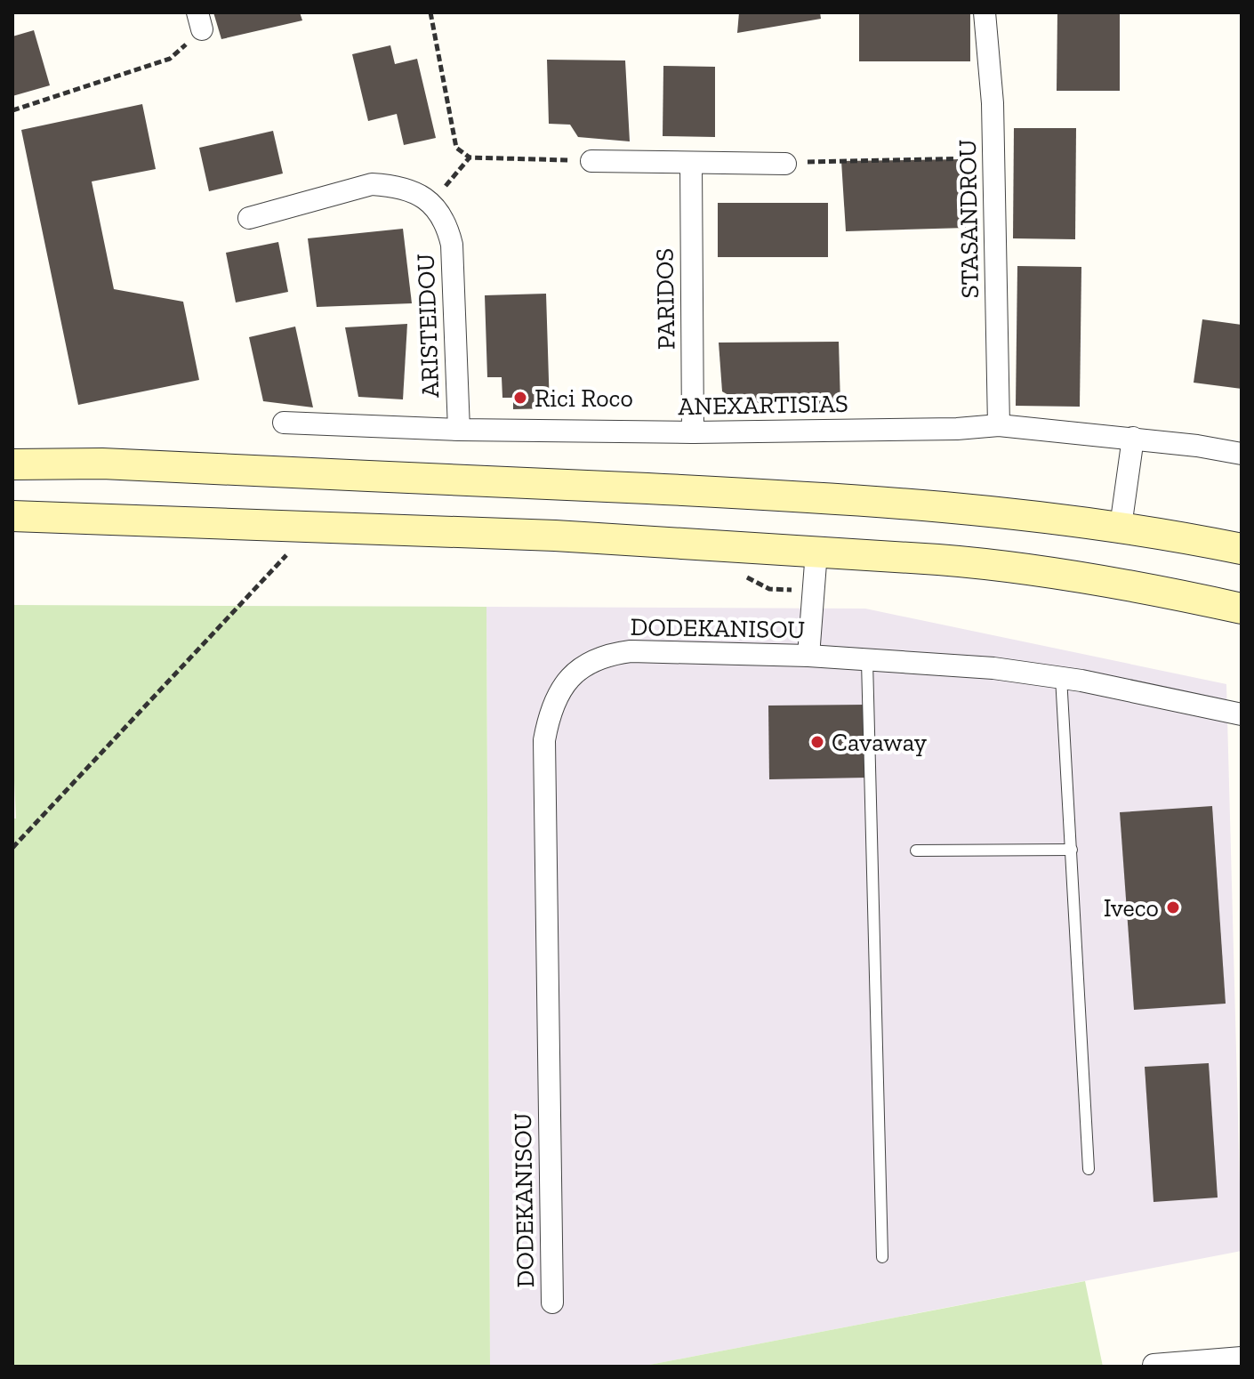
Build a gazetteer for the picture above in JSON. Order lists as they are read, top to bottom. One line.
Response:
{"streets":{"street":["STASANDROU","PARIDOS","ARISTEIDOU","ANEXARTISIAS","DODEKANISOU"]},"crossings":[["STASANDROU","ANEXARTISIAS"],["PARIDOS","ANEXARTISIAS"],["ARISTEIDOU","ANEXARTISIAS"]],"places":["Rici Roco","Cavaway","Iveco"]}
